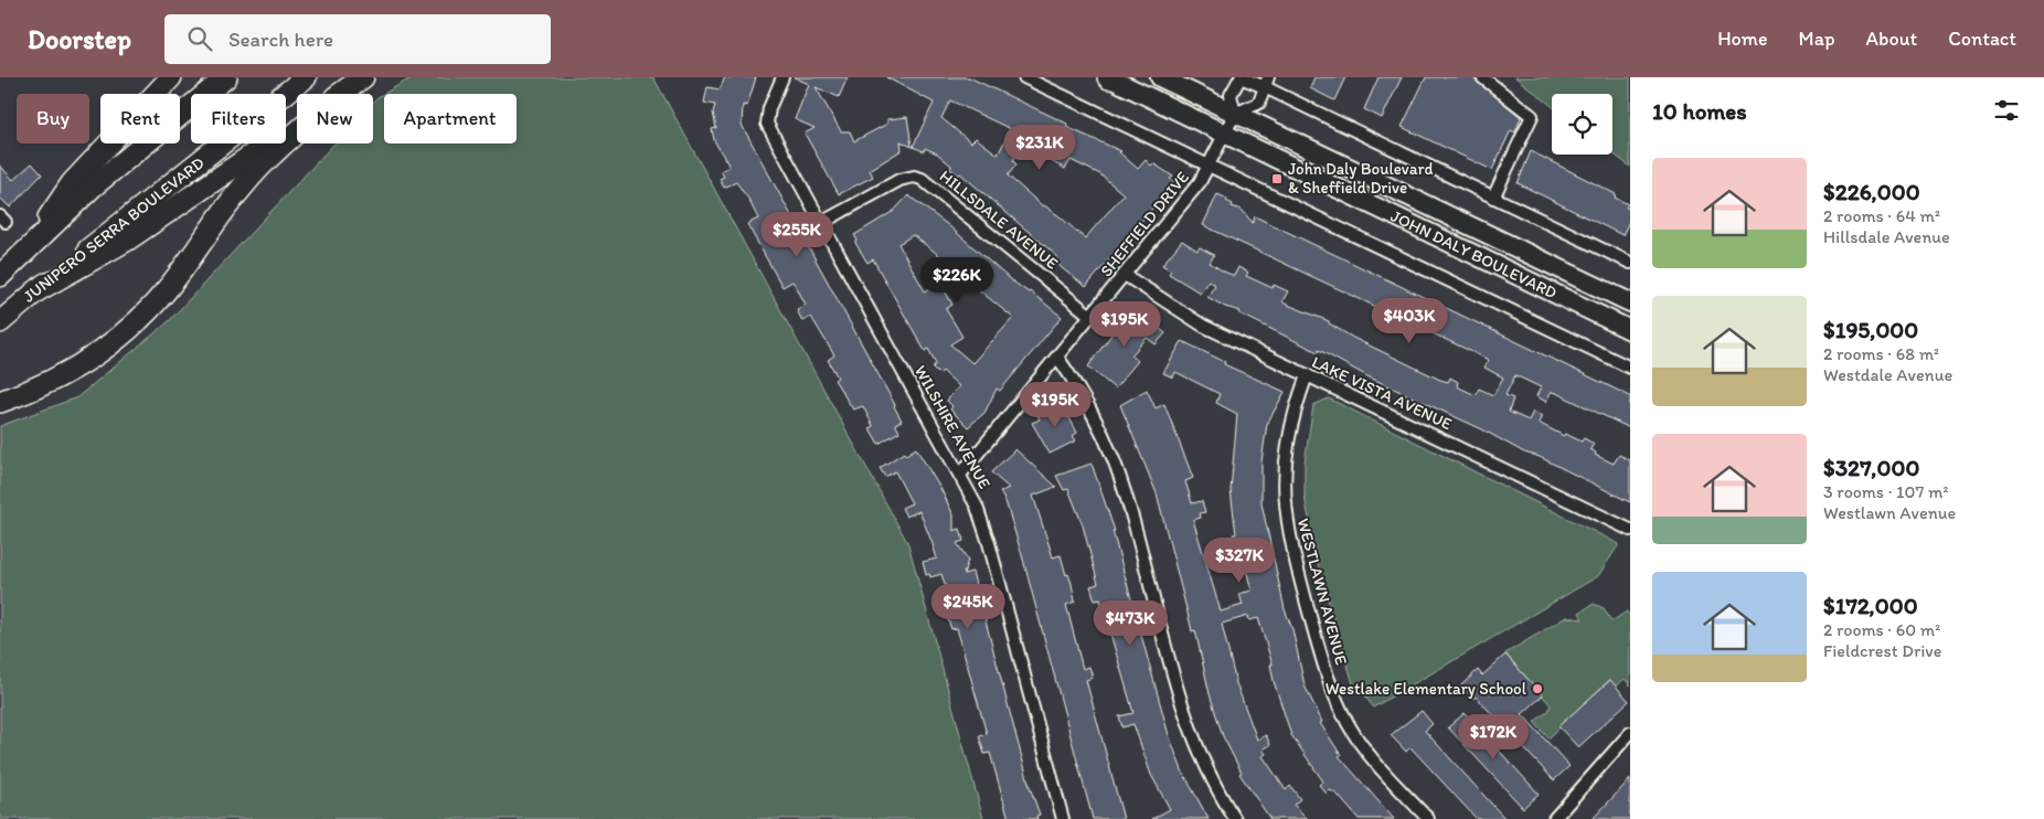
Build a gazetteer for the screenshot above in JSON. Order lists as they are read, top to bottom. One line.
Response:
{"streets":{"highway":["JUNIPERO SERRA BOULEVARD"],"main road":["JOHN DALY BOULEVARD"],"street":["HILLSDALE AVENUE","SHEFFIELD DRIVE","LAKE VISTA AVENUE","WILSHIRE AVENUE","WESTLAWN AVENUE"]},"crossings":[["HILLSDALE AVENUE","SHEFFIELD DRIVE"],["HILLSDALE AVENUE","WILSHIRE AVENUE"],["SHEFFIELD DRIVE","JOHN DALY BOULEVARD"],["SHEFFIELD DRIVE","LAKE VISTA AVENUE"],["SHEFFIELD DRIVE","WILSHIRE AVENUE"],["LAKE VISTA AVENUE","WESTLAWN AVENUE"]],"places":{"transit":["John Daly Boulevard & Sheffield Drive"],"other":["Westlake Elementary School"]},"page":{"header":"Doorstep","search":"Search here","nav":["Home","Map","About","Contact"],"heading":"10 homes","chip":["Buy","Rent","Filters","New","Apartment"],"price":["$231K","$255K","$226K","$403K","$195K","$195K","$327K","$245K","$473K","$172K"],"list":[{"name":"$226,000","note":"2 rooms · 64 m² · Hillsdale Avenue"},{"name":"$195,000","note":"2 rooms · 68 m² · Westdale Avenue"},{"name":"$327,000","note":"3 rooms · 107 m² · Westlawn Avenue"},{"name":"$172,000","note":"2 rooms · 60 m² · Fieldcrest Drive"}]}}
